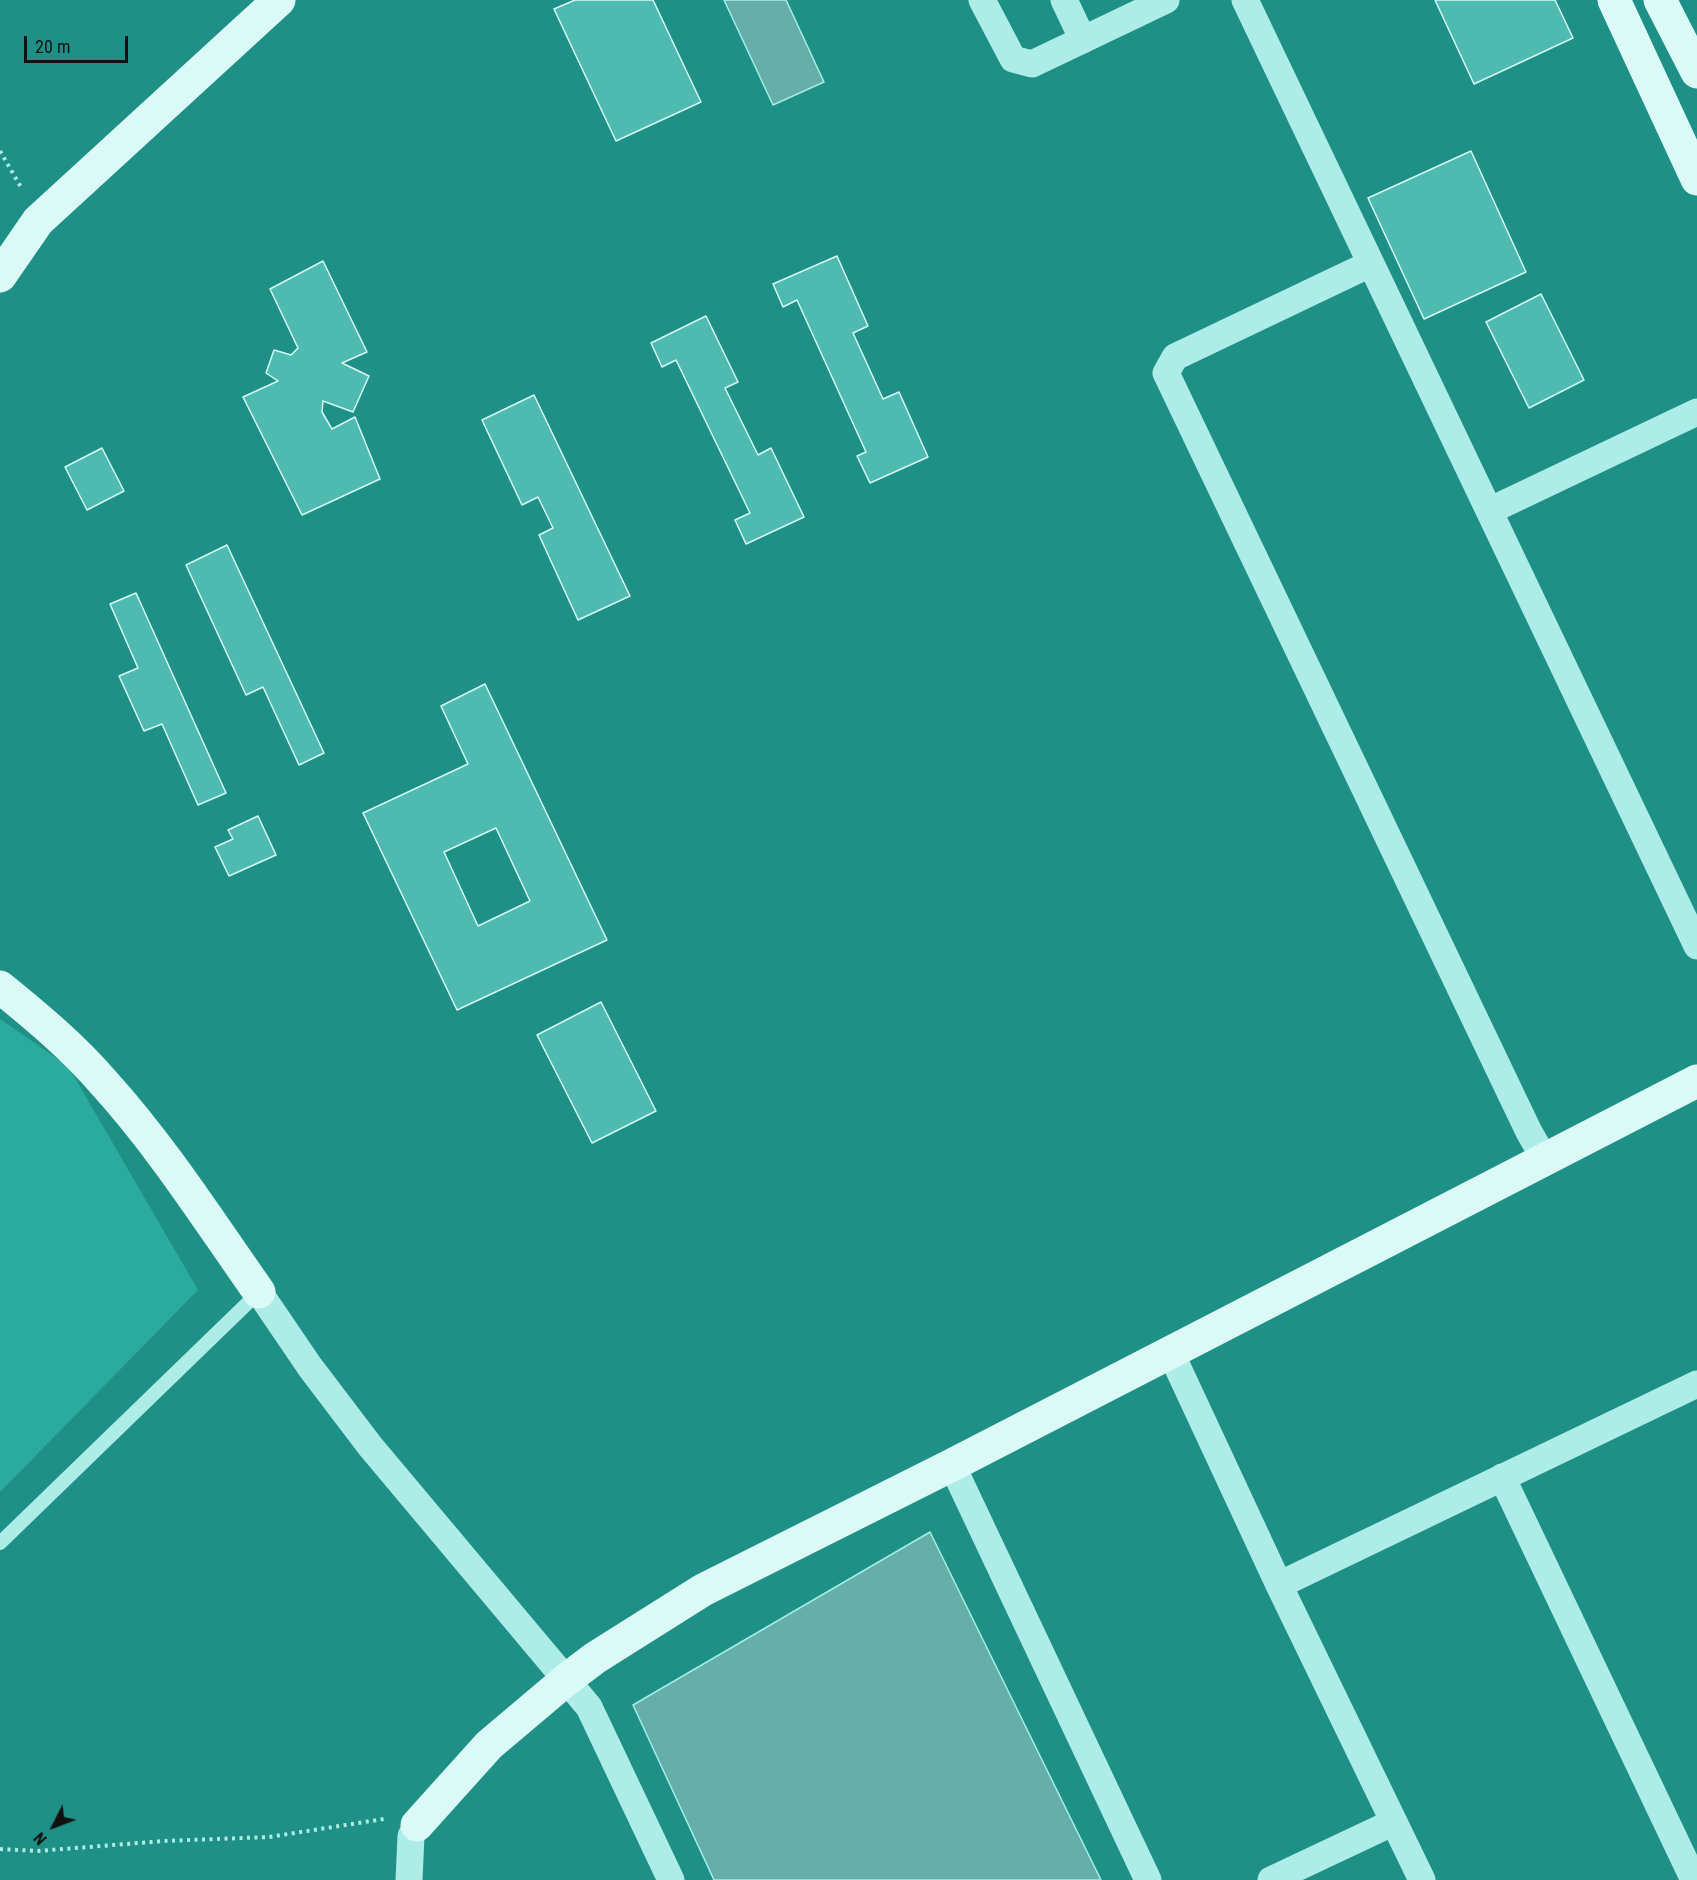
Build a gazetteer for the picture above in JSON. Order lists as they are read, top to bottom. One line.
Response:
{"scale_bar":"20 m","north":"bottom left"}
